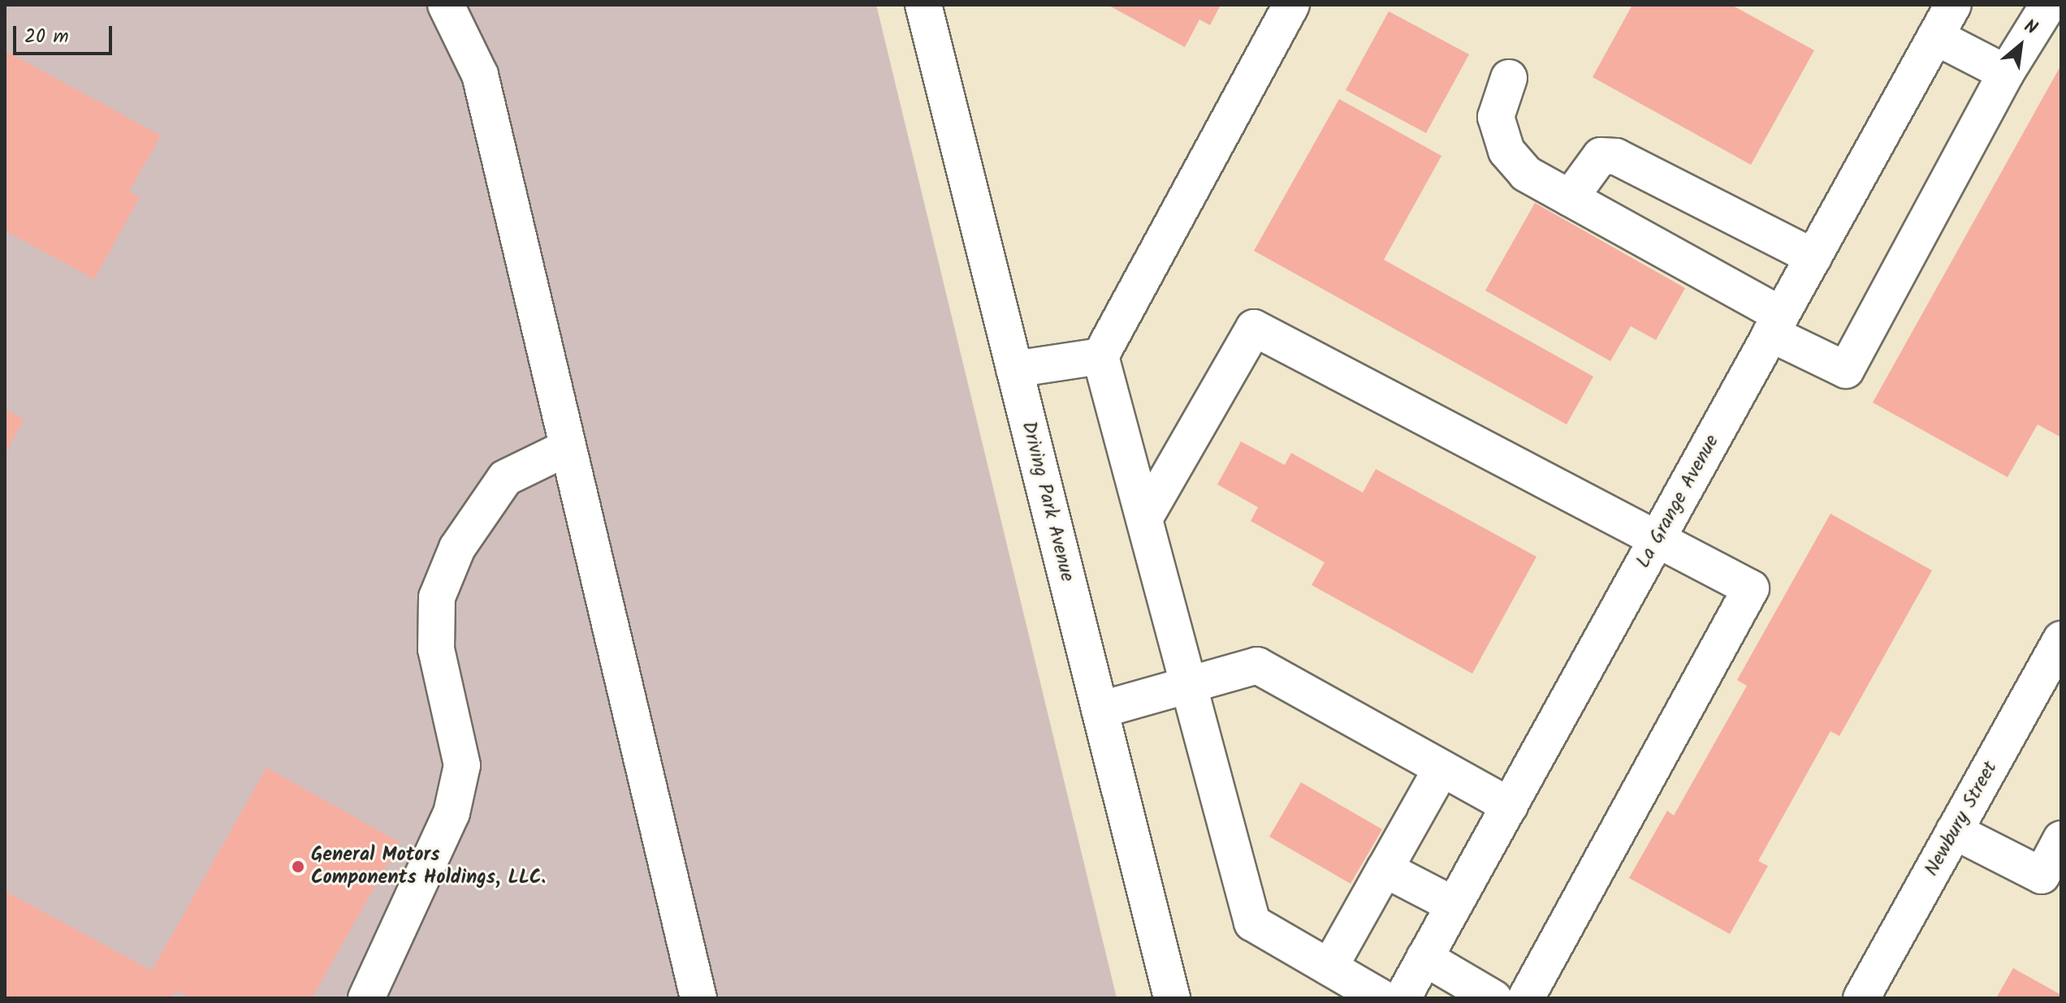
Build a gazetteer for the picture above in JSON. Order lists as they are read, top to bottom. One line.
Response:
{"streets":{"street":["Driving Park Avenue","La Grange Avenue","Newbury Street"]},"places":["General Motors Components Holdings, LLC."],"scale_bar":"20 m","north":"top right"}
